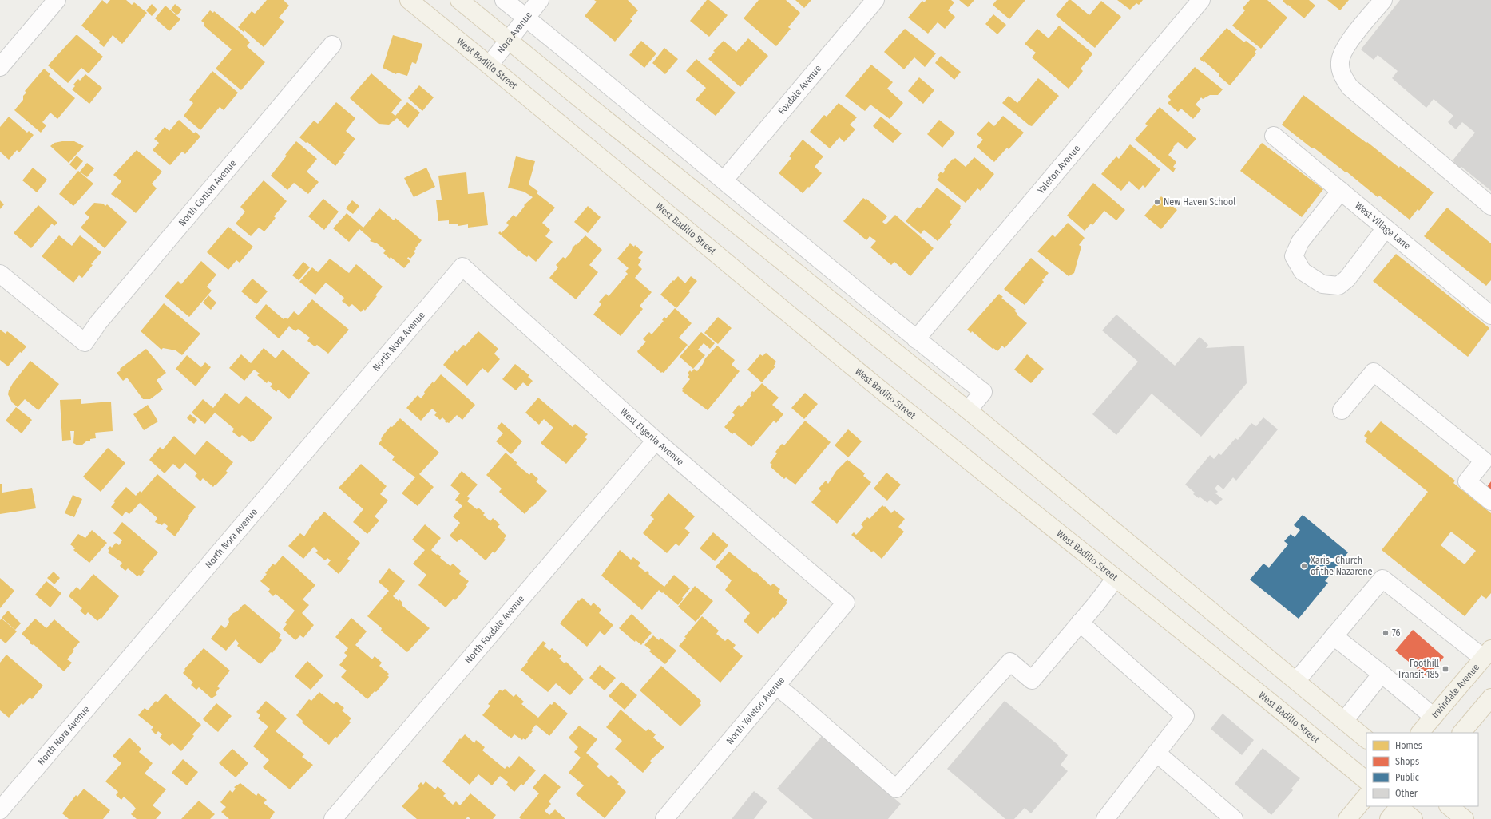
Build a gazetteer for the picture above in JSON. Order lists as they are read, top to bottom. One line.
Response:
{"streets":{"main road":["West Badillo Street","Irwindale Avenue"],"street":["Nora Avenue","Foxdale Avenue","Yaleton Avenue","North Conlon Avenue","West Village Lane","North Nora Avenue","West Elgenia Avenue","North Foxdale Avenue","North Yaleton Avenue"]},"crossings":[["Nora Avenue","West Badillo Street"],["North Nora Avenue","West Elgenia Avenue"],["West Elgenia Avenue","North Foxdale Avenue"],["West Elgenia Avenue","North Yaleton Avenue"]],"places":{"other":["New Haven School","Xaris- Church of the Nazarene","76"],"transit":["Foothill Transit 185"]},"legend":["Homes","Shops","Public","Other"]}
